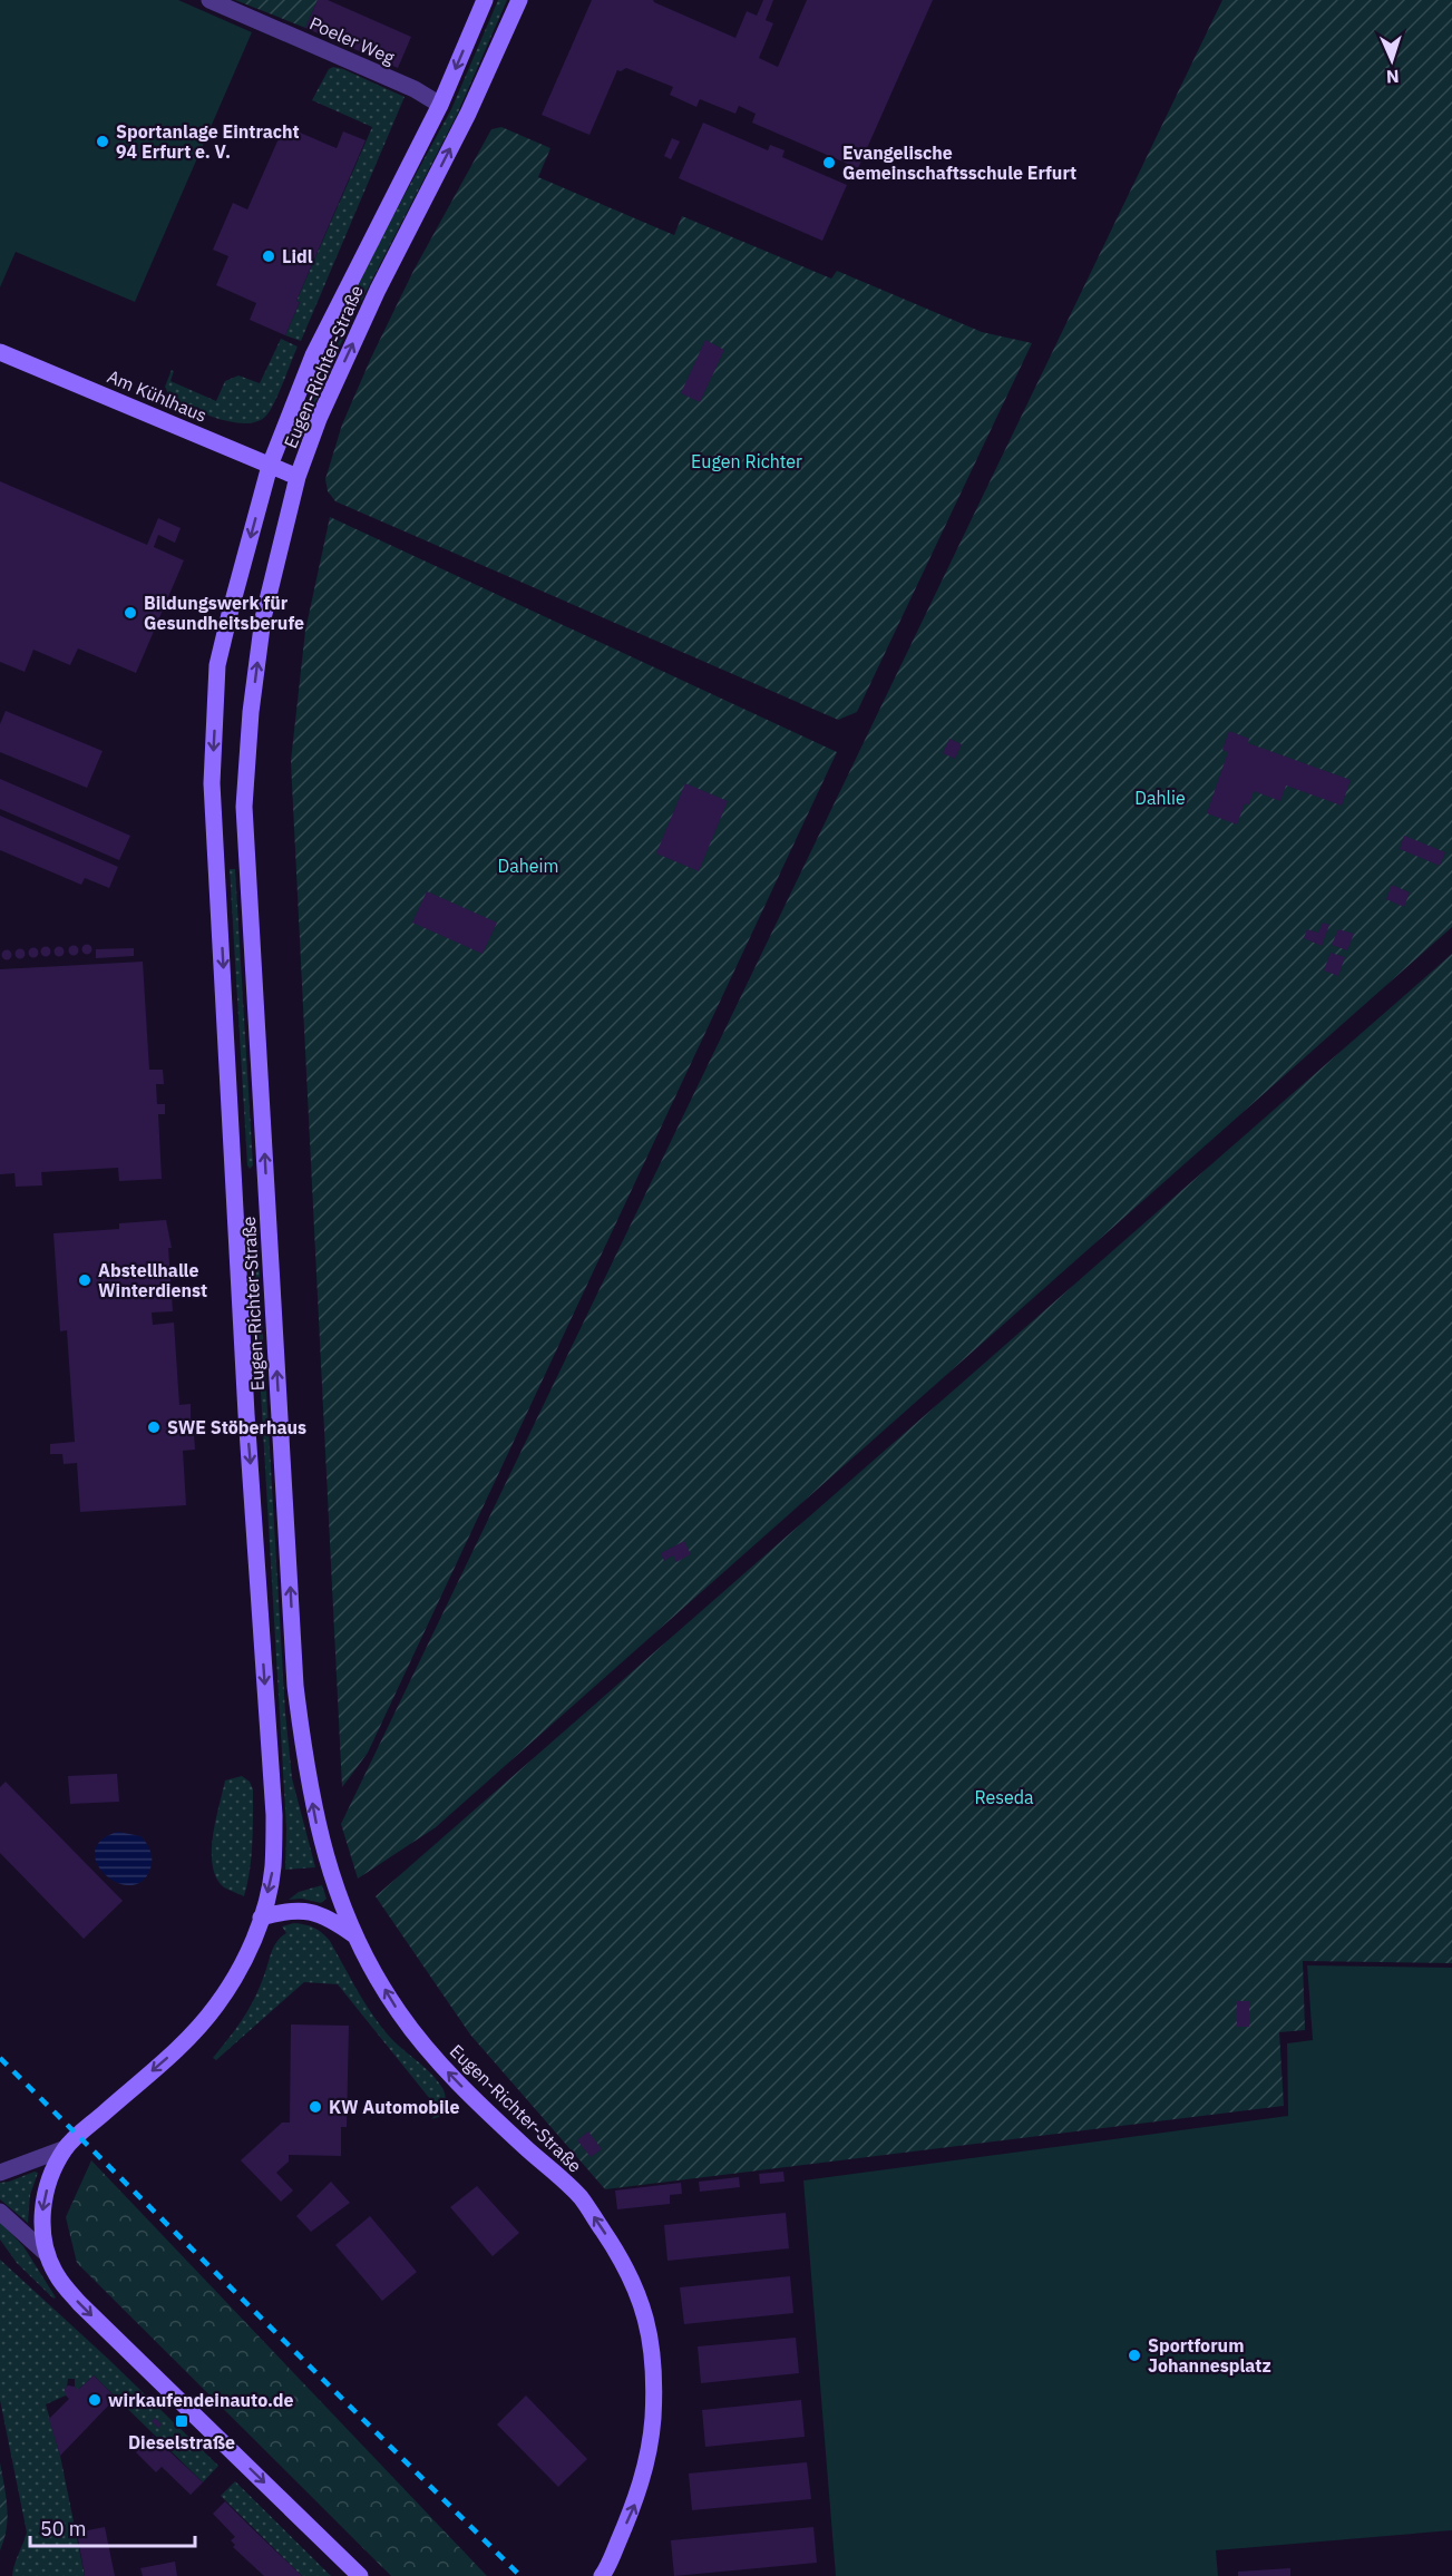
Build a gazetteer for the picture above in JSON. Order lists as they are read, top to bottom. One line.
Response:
{"streets":{"main road":["Eugen-Richter-Straße","Am Kühlhaus"],"street":["Poeler Weg"]},"crossings":[["Poeler Weg","Eugen-Richter-Straße"],["Eugen-Richter-Straße","Am Kühlhaus"]],"parks":["Eugen Richter","Dahlie","Daheim","Reseda"],"places":{"other":["Sportanlage Eintracht 94 Erfurt e. V.","Evangelische Gemeinschaftsschule Erfurt","Lidl","Bildungswerk für Gesundheitsberufe","Abstellhalle Winterdienst","SWE Stöberhaus","KW Automobile","Sportforum Johannesplatz","wirkaufendeinauto.de"],"transit":["Dieselstraße"]},"scale_bar":"50 m","north":"bottom"}
